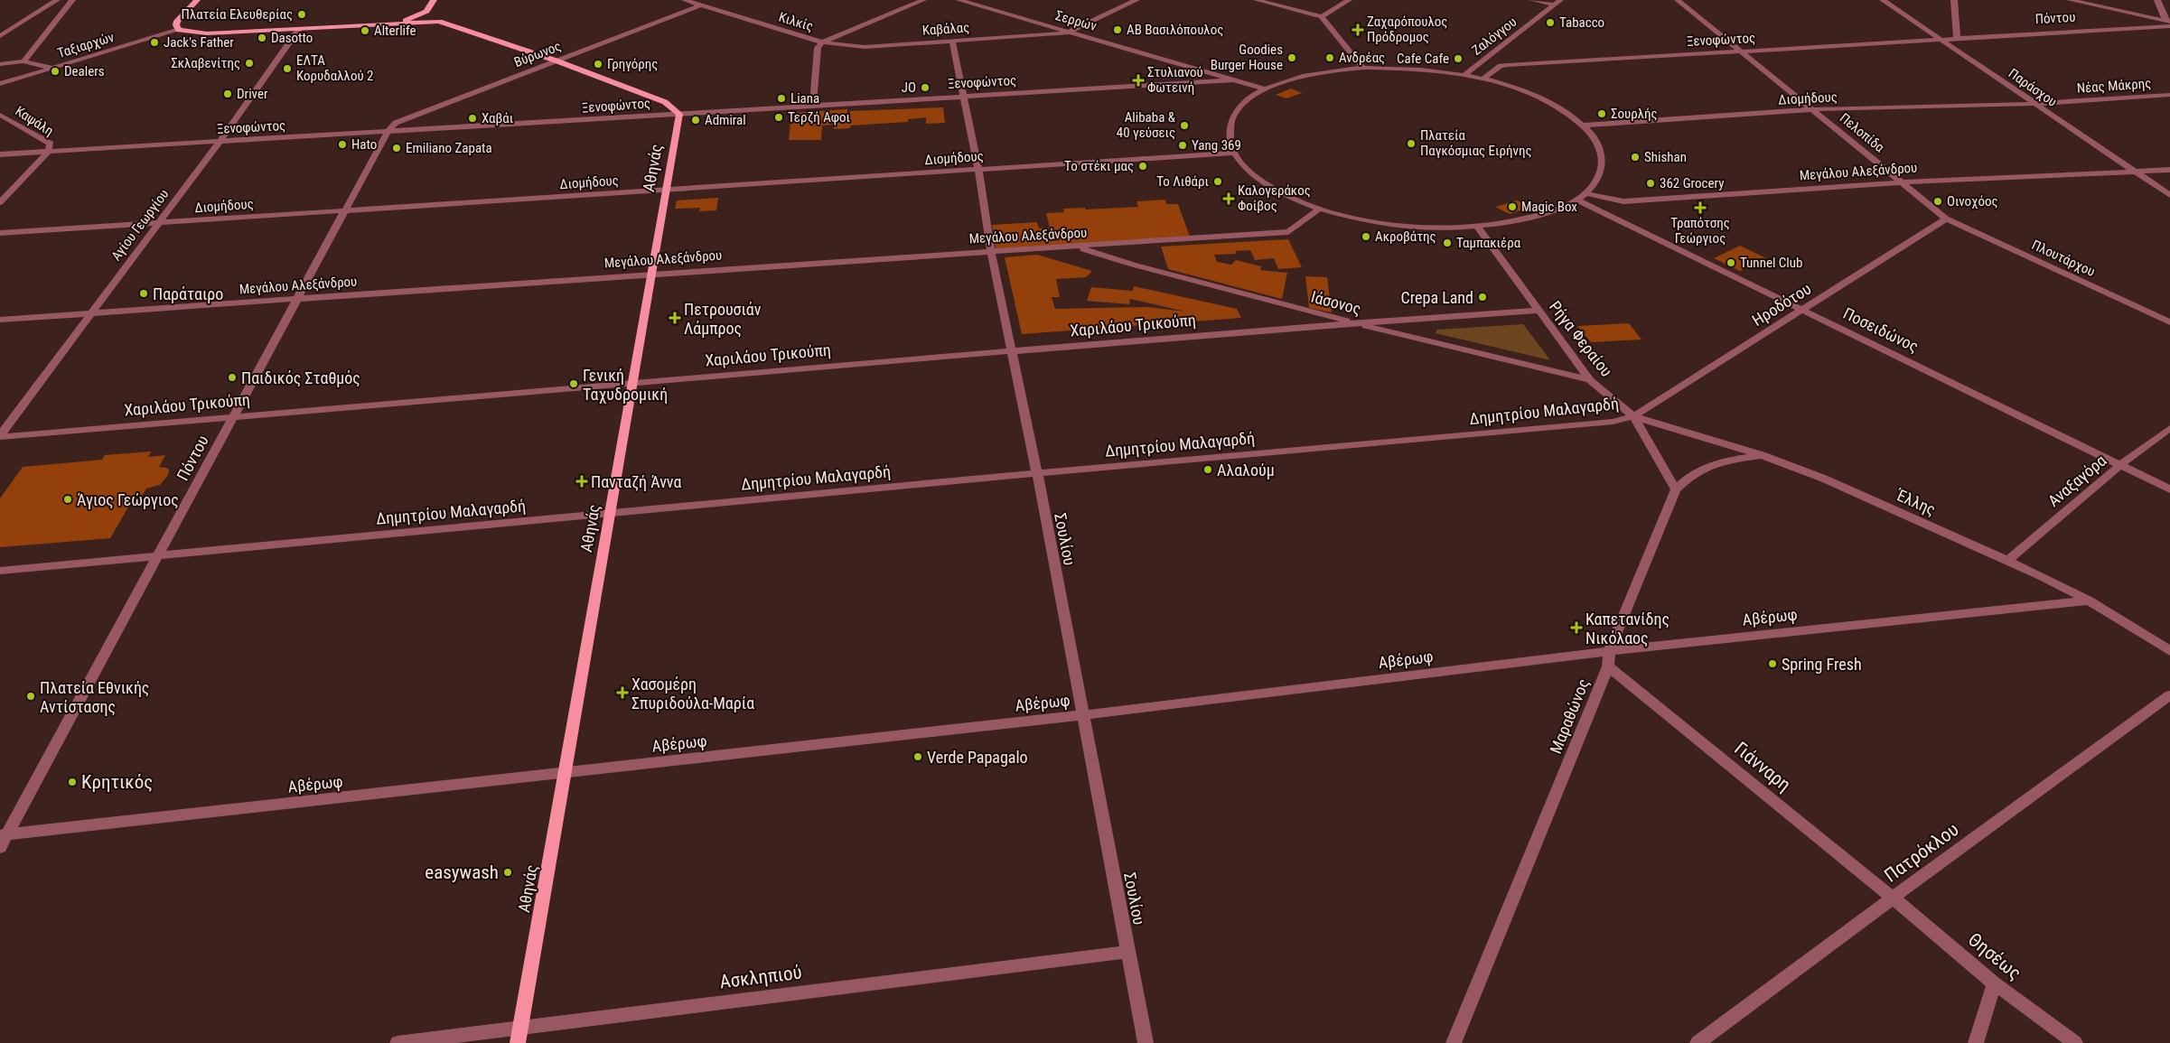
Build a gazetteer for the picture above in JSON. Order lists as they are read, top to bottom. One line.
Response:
{"streets":{"main road":["Αθηνάς"],"street":["Πόντου","Σερρών","Κιλκίς","Καβάλας","Ζαλόγγου","Ξενοφώντος","Ταξιαρχών","Βύρωνος","Νέας Μάκρης","Παράσχου","Διομήδους","Καψάλη","Πελοπίδα","Μεγάλου Αλεξάνδρου","Αγίου Γεωργίου","Πλουτάρχου","Ιάσονος","Ηροδότου","Χαριλάου Τρικούπη","Ποσειδώνος","Ρήγα Φεραίου","Δημητρίου Μαλαγαρδή","Αναξαγόρα","Έλλης","Σουλίου","Αβέρωφ","Μαραθώνος","Γιάνναρη","Πατρόκλου","Θησέως","Ασκληπιού"]},"crossings":[["Πόντου","Ξενοφώντος"],["Πόντου","Βύρωνος"],["Πόντου","Παράσχου"],["Πόντου","Διομήδους"],["Πόντου","Μεγάλου Αλεξάνδρου"],["Πόντου","Χαριλάου Τρικούπη"],["Πόντου","Δημητρίου Μαλαγαρδή"],["Πόντου","Αβέρωφ"],["Σερρών","Καβάλας"],["Σερρών","Ξενοφώντος"],["Κιλκίς","Καβάλας"],["Κιλκίς","Βύρωνος"],["Καβάλας","Σουλίου"],["Ζαλόγγου","Ξενοφώντος"],["Ξενοφώντος","Βύρωνος"],["Ξενοφώντος","Παράσχου"],["Ξενοφώντος","Καψάλη"],["Ξενοφώντος","Πελοπίδα"],["Ξενοφώντος","Αθηνάς"],["Ξενοφώντος","Αγίου Γεωργίου"],["Ξενοφώντος","Σουλίου"],["Νέας Μάκρης","Παράσχου"],["Νέας Μάκρης","Διομήδους"],["Παράσχου","Διομήδους"],["Παράσχου","Μεγάλου Αλεξάνδρου"],["Διομήδους","Πελοπίδα"],["Διομήδους","Αθηνάς"],["Διομήδους","Αγίου Γεωργίου"],["Διομήδους","Σουλίου"],["Πελοπίδα","Μεγάλου Αλεξάνδρου"],["Πελοπίδα","Πλουτάρχου"],["Πελοπίδα","Ηροδότου"],["Αθηνάς","Μεγάλου Αλεξάνδρου"],["Αθηνάς","Χαριλάου Τρικούπη"],["Αθηνάς","Δημητρίου Μαλαγαρδή"],["Αθηνάς","Αβέρωφ"],["Αθηνάς","Ασκληπιού"],["Μεγάλου Αλεξάνδρου","Αγίου Γεωργίου"],["Μεγάλου Αλεξάνδρου","Ιάσονος"],["Μεγάλου Αλεξάνδρου","Σουλίου"],["Αγίου Γεωργίου","Χαριλάου Τρικούπη"],["Πλουτάρχου","Ηροδότου"],["Ιάσονος","Χαριλάου Τρικούπη"],["Ιάσονος","Ρήγα Φεραίου"],["Ηροδότου","Ποσειδώνος"],["Ηροδότου","Ρήγα Φεραίου"],["Ηροδότου","Δημητρίου Μαλαγαρδή"],["Ηροδότου","Έλλης"],["Χαριλάου Τρικούπη","Ρήγα Φεραίου"],["Χαριλάου Τρικούπη","Σουλίου"],["Ποσειδώνος","Αναξαγόρα"],["Ρήγα Φεραίου","Δημητρίου Μαλαγαρδή"],["Ρήγα Φεραίου","Έλλης"],["Ρήγα Φεραίου","Μαραθώνος"],["Δημητρίου Μαλαγαρδή","Έλλης"],["Δημητρίου Μαλαγαρδή","Σουλίου"],["Αναξαγόρα","Έλλης"],["Έλλης","Αβέρωφ"],["Έλλης","Μαραθώνος"],["Σουλίου","Αβέρωφ"],["Σουλίου","Ασκληπιού"],["Αβέρωφ","Μαραθώνος"],["Μαραθώνος","Γιάνναρη"],["Γιάνναρη","Πατρόκλου"],["Γιάνναρη","Θησέως"],["Πατρόκλου","Θησέως"]],"places":{"other":["Πλατεία Ελευθερίας","Tabacco","ΑΒ Βασιλόπουλος","Alterlife","Dasotto","Jack's Father","Goodies Burger House","Ανδρέας","Cafe Cafe","Σκλαβενίτης","Γρηγόρης","ΕΛΤΑ Κορυδαλλού 2","Dealers","JO","Driver","Liana","Σουρλής","Τερζή Αφοι","Χαβάι","Admiral","Alibaba & 40 γεύσεις","Πλατεία Παγκόσμιας Ειρήνης","Hato","Yang 369","Emiliano Zapata","Shishan","Το στέκι μας","Το Λιθάρι","362 Grocery","Οινοχόος","Magic Box","Ακροβάτης","Ταμπακιέρα","Tunnel Club","Παράταιρο","Crepa Land","Παιδικός Σταθμός","Γενική Ταχυδρομική","Αλαλούμ","Άγιος Γεώργιος","Spring Fresh","Πλατεία Εθνικής Αντίστασης","Verde Papagalo","Κρητικός","easywash"],"health":["Ζαχαρόπουλος Πρόδρομος","Στυλιανού Φωτεινή","Καλογεράκος Φοίβος","Τραπότσης Γεώργιος","Πετρουσιάν Λάμπρος","Πανταζή Άννα","Καπετανίδης Νικόλαος","Χασομέρη Σπυριδούλα-Μαρία"]}}
